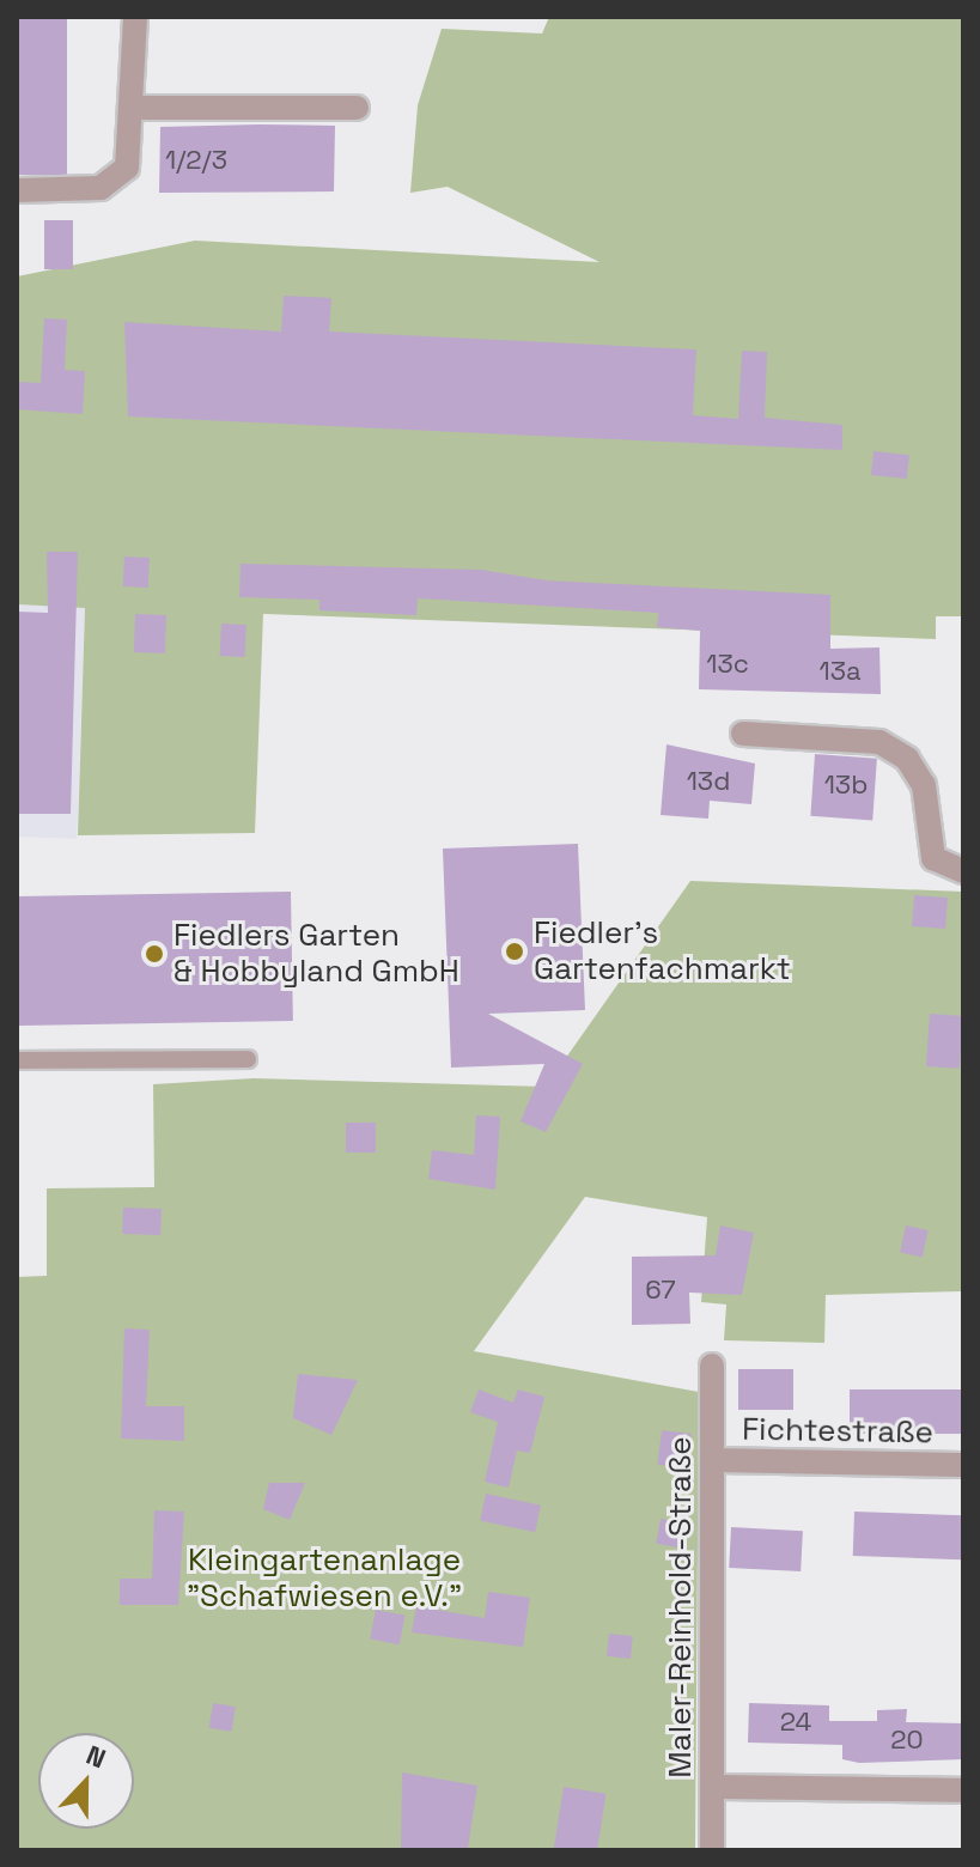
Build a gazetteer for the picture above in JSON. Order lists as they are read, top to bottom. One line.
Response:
{"streets":{"street":["Fichtestraße","Maler-Reinhold-Straße"]},"crossings":[["Fichtestraße","Maler-Reinhold-Straße"]],"parks":["Kleingartenanlage \"Schafwiesen e.V.\""],"places":["Fiedler's Gartenfachmarkt","Fiedlers Garten & Hobbyland GmbH"],"house_numbers":["1/2/3","13c","13a","13d","13b","67","24","20"],"north":"top"}
